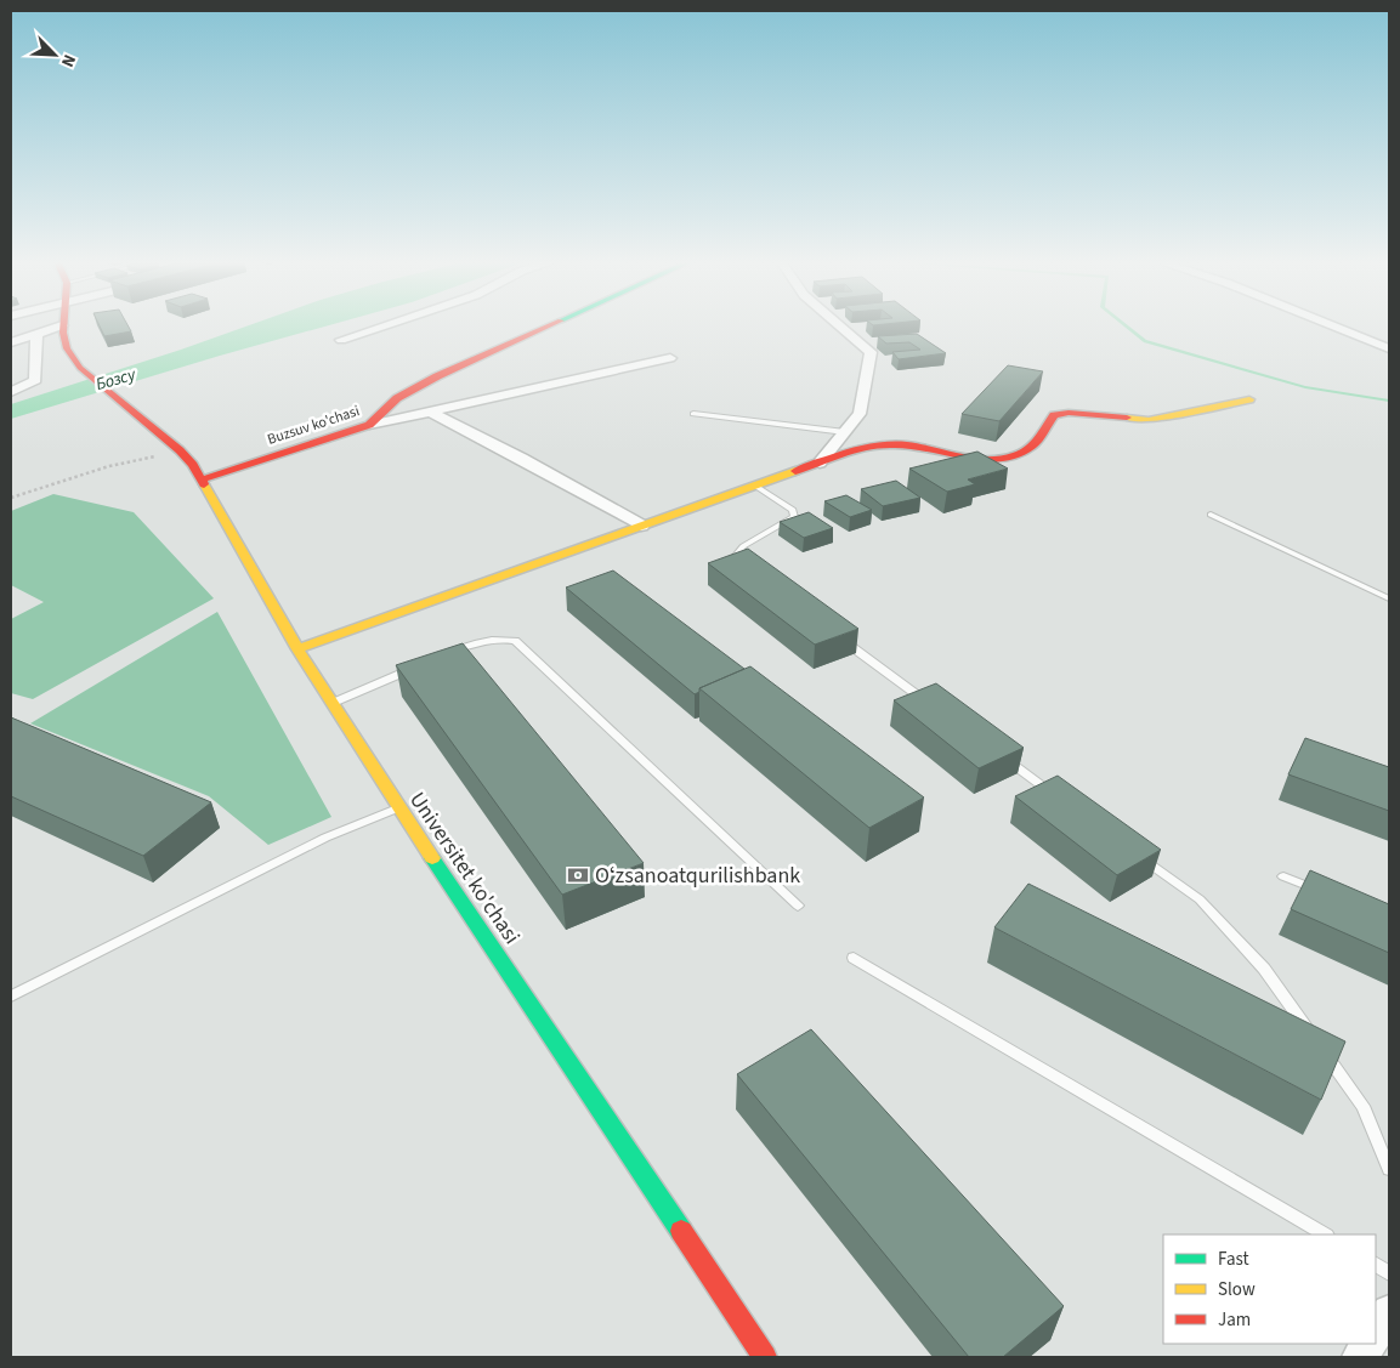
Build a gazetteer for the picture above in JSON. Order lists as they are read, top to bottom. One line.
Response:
{"streets":{"street":["Buzsuv ko'chasi","Universitet ko'chasi"]},"crossings":[["Buzsuv ko'chasi","Universitet ko'chasi"]],"water":["Бозсу"],"places":{"bank":["Oʻzsanoatqurilishbank"]},"legend":["Fast","Slow","Jam"],"north":"bottom right"}
